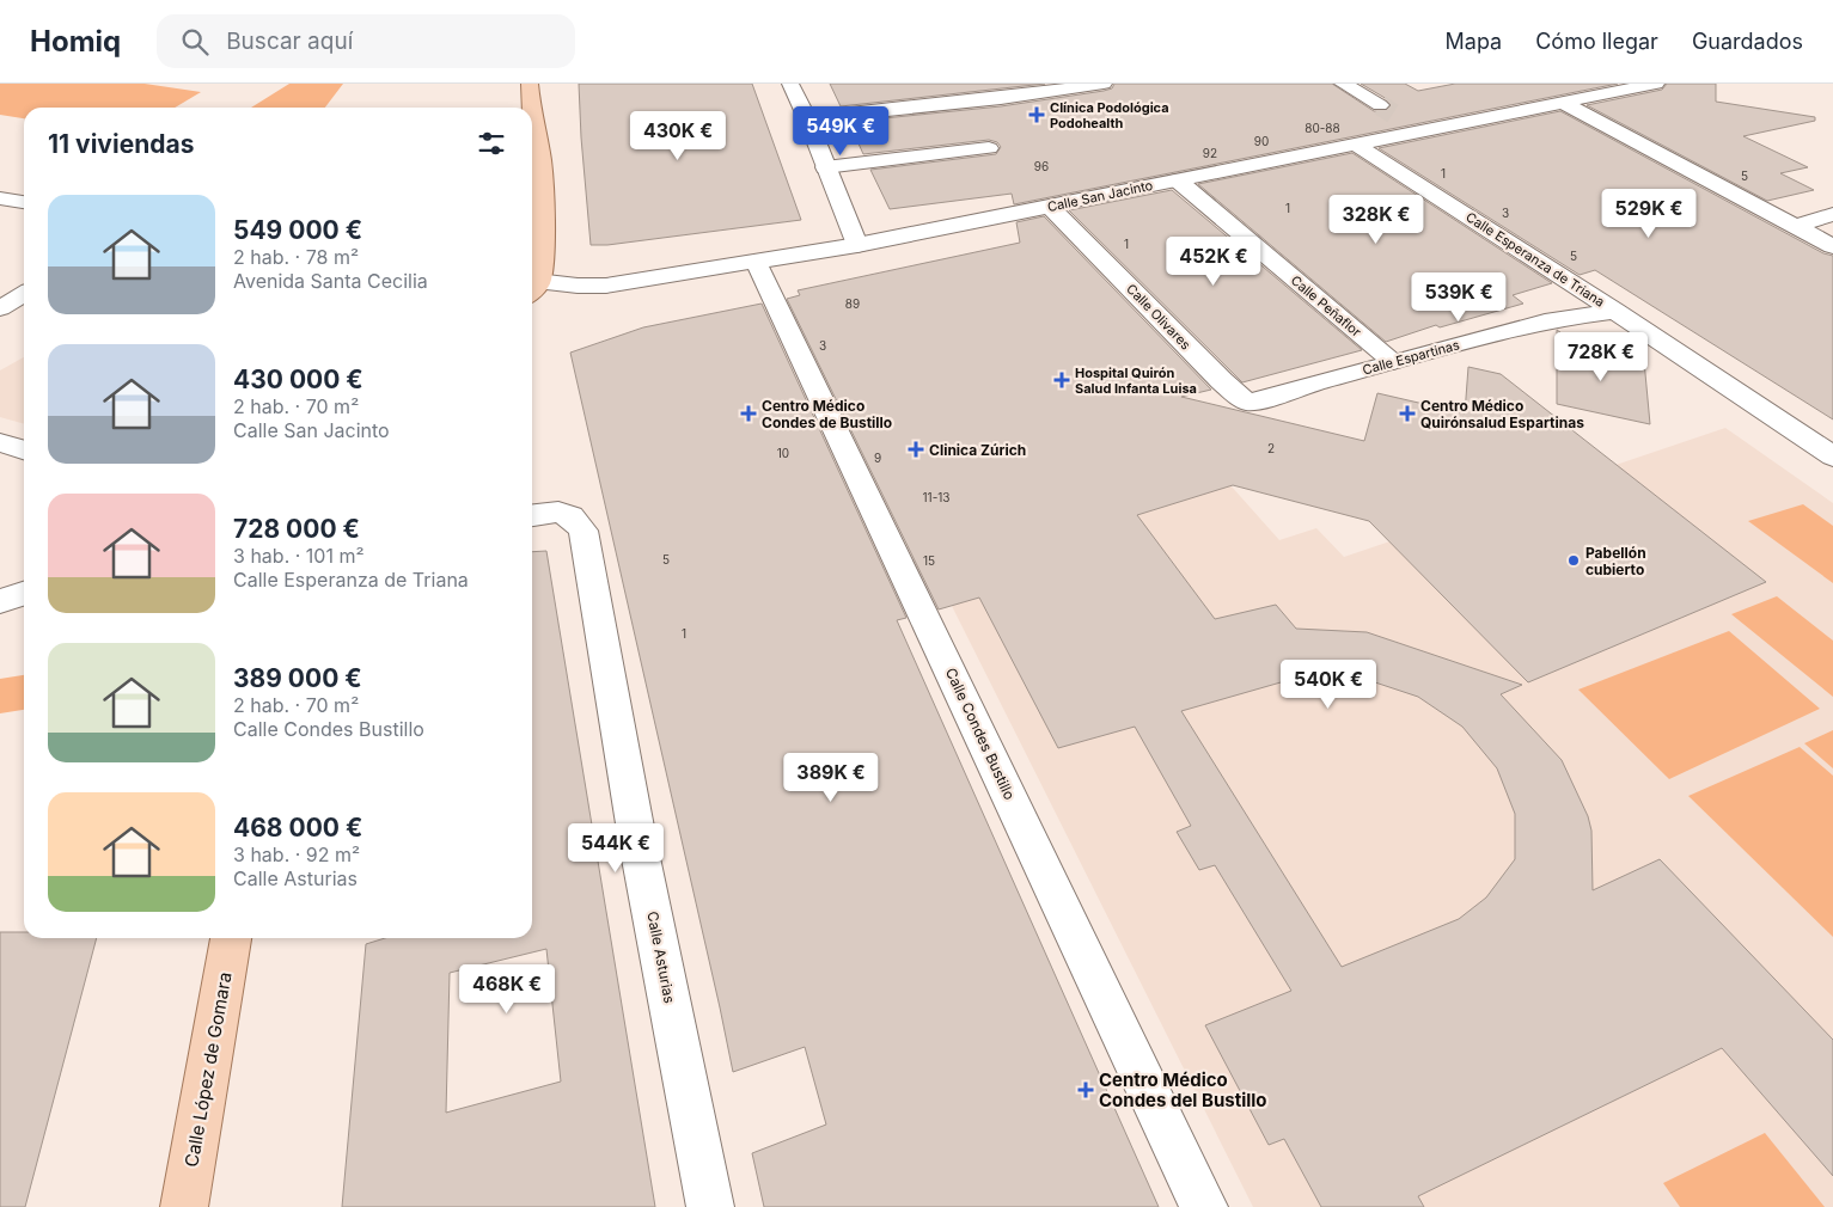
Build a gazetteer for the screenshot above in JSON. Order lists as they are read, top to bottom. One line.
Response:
{"streets":{"main road":["Calle López de Gomara"],"street":["Calle San Jacinto","Calle Esperanza de Triana","Calle Peñaflor","Calle Olivares","Calle Espartinas","Calle Condes Bustillo","Calle Asturias"]},"crossings":[["Calle San Jacinto","Calle Esperanza de Triana"],["Calle San Jacinto","Calle Peñaflor"],["Calle San Jacinto","Calle Olivares"],["Calle San Jacinto","Calle Condes Bustillo"],["Calle Esperanza de Triana","Calle Espartinas"],["Calle Peñaflor","Calle Espartinas"],["Calle Olivares","Calle Espartinas"]],"places":{"health":["Clínica Podológica Podohealth","Hospital Quirón Salud Infanta Luisa","Centro Médico Condes de Bustillo","Centro Médico Quirónsalud Espartinas","Clinica Zúrich","Centro Médico Condes del Bustillo"],"other":["Pabellón cubierto"]},"house_numbers":["80-88","90","92","96","1","5","1","3","1","5","89","3","2","10","9","11-13","5","15","1"],"page":{"header":"Homiq","search":"Buscar aquí","nav":["Mapa","Cómo llegar","Guardados"],"price":["549K €","430K €","529K €","328K €","452K €","539K €","728K €","540K €","389K €","544K €","468K €"],"heading":"11 viviendas","list":[{"name":"549 000 €","note":"2 hab. · 78 m² · Avenida Santa Cecilia"},{"name":"430 000 €","note":"2 hab. · 70 m² · Calle San Jacinto"},{"name":"728 000 €","note":"3 hab. · 101 m² · Calle Esperanza de Triana"},{"name":"389 000 €","note":"2 hab. · 70 m² · Calle Condes Bustillo"},{"name":"468 000 €","note":"3 hab. · 92 m² · Calle Asturias"}]}}
